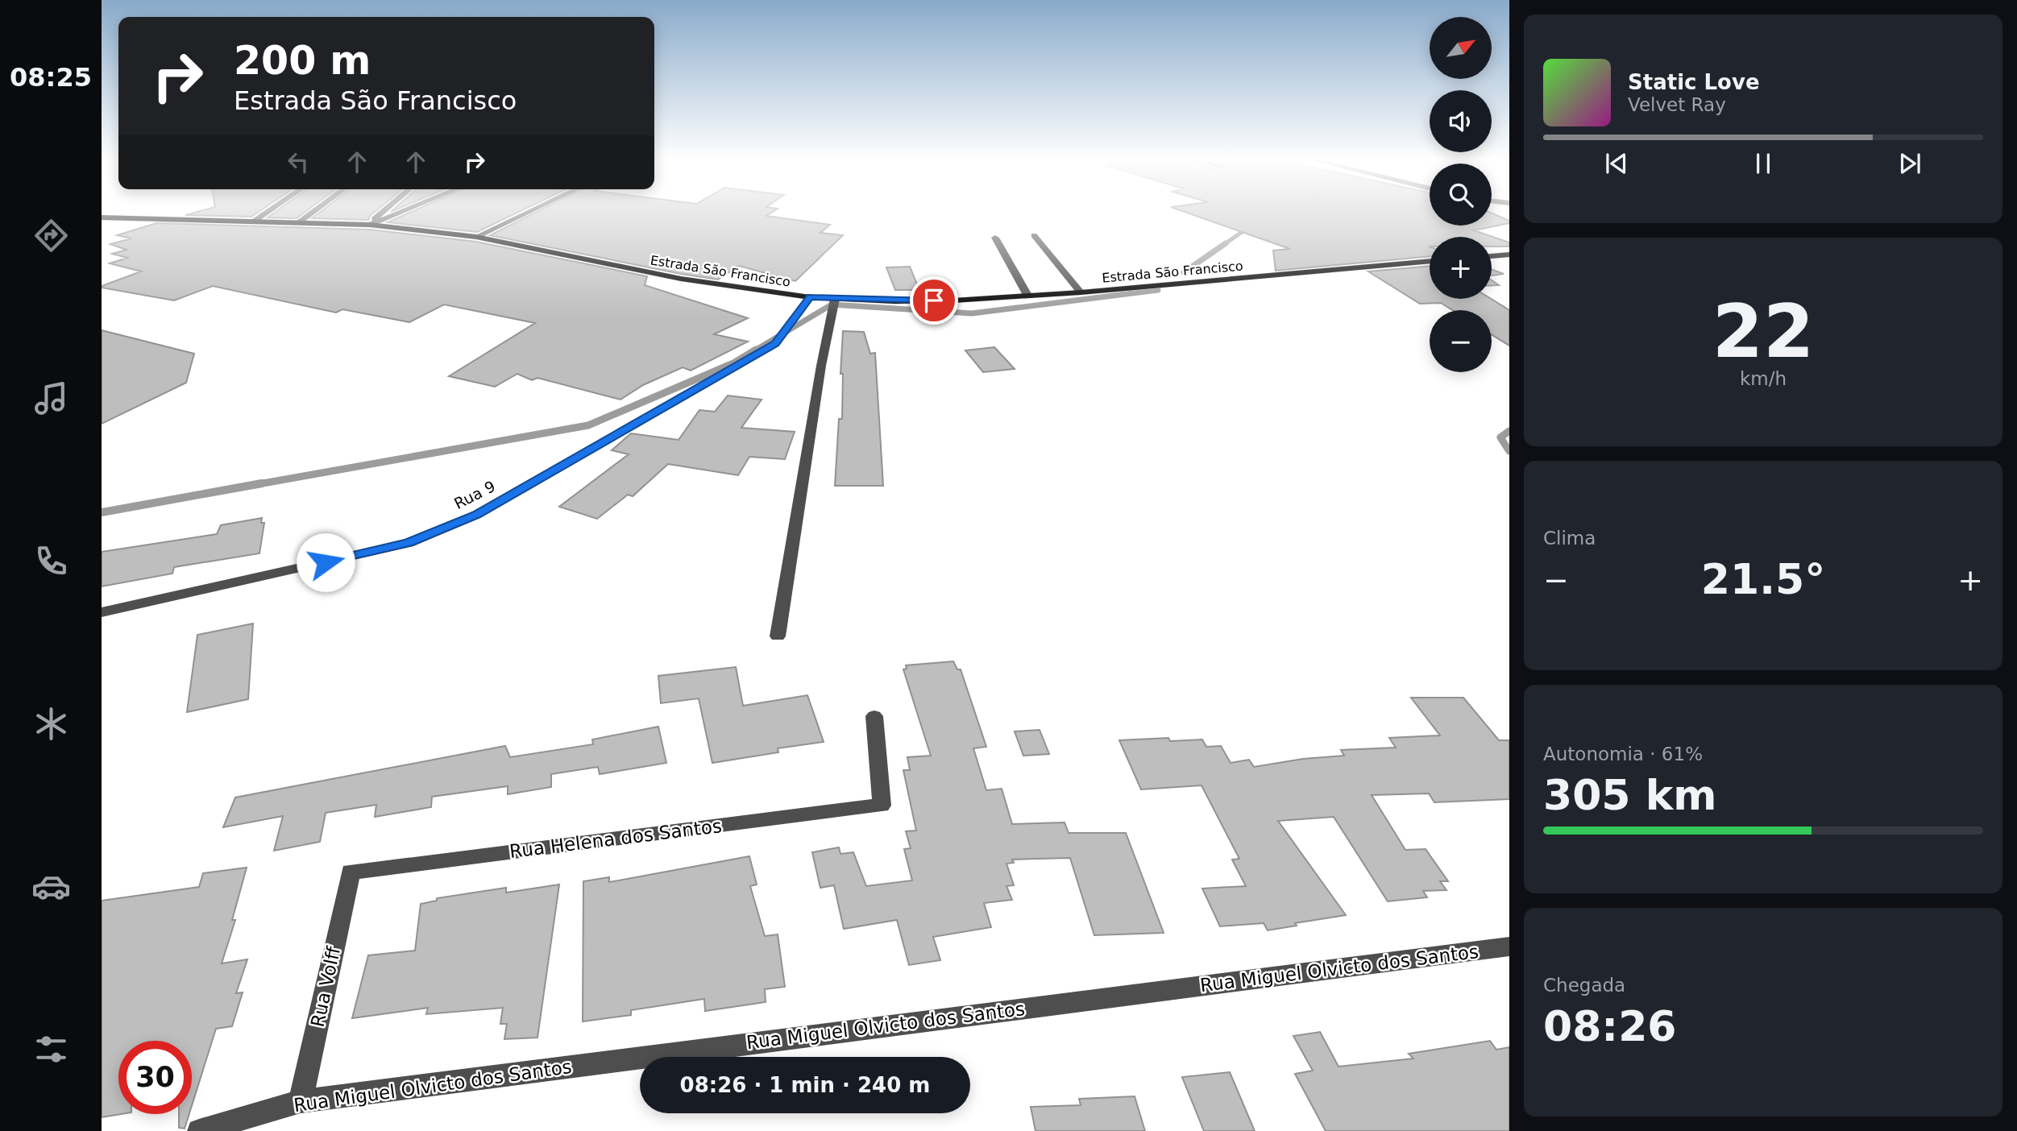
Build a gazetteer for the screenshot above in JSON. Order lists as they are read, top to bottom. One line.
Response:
{"streets":{"main road":["Estrada São Francisco"],"street":["Rua 9","Rua Helena dos Santos","Rua Miguel Olvicto dos Santos","Rua Volff"]},"crossings":[["Estrada São Francisco","Rua 9"],["Rua Helena dos Santos","Rua Volff"],["Rua Miguel Olvicto dos Santos","Rua Volff"]],"north":"top right","page":{"tabs":"08:25","map_buttons":["+","−"],"turn":["200 m","Estrada São Francisco"],"song":["Static Love","Velvet Ray"],"tile":[["22","km/h"],"Clima",["Autonomia · 61%","305 km"],["Chegada","08:26"]],"heat":["−","21.5°","+"],"limit":"30","trip":"08:26 · 1 min · 240 m"}}
